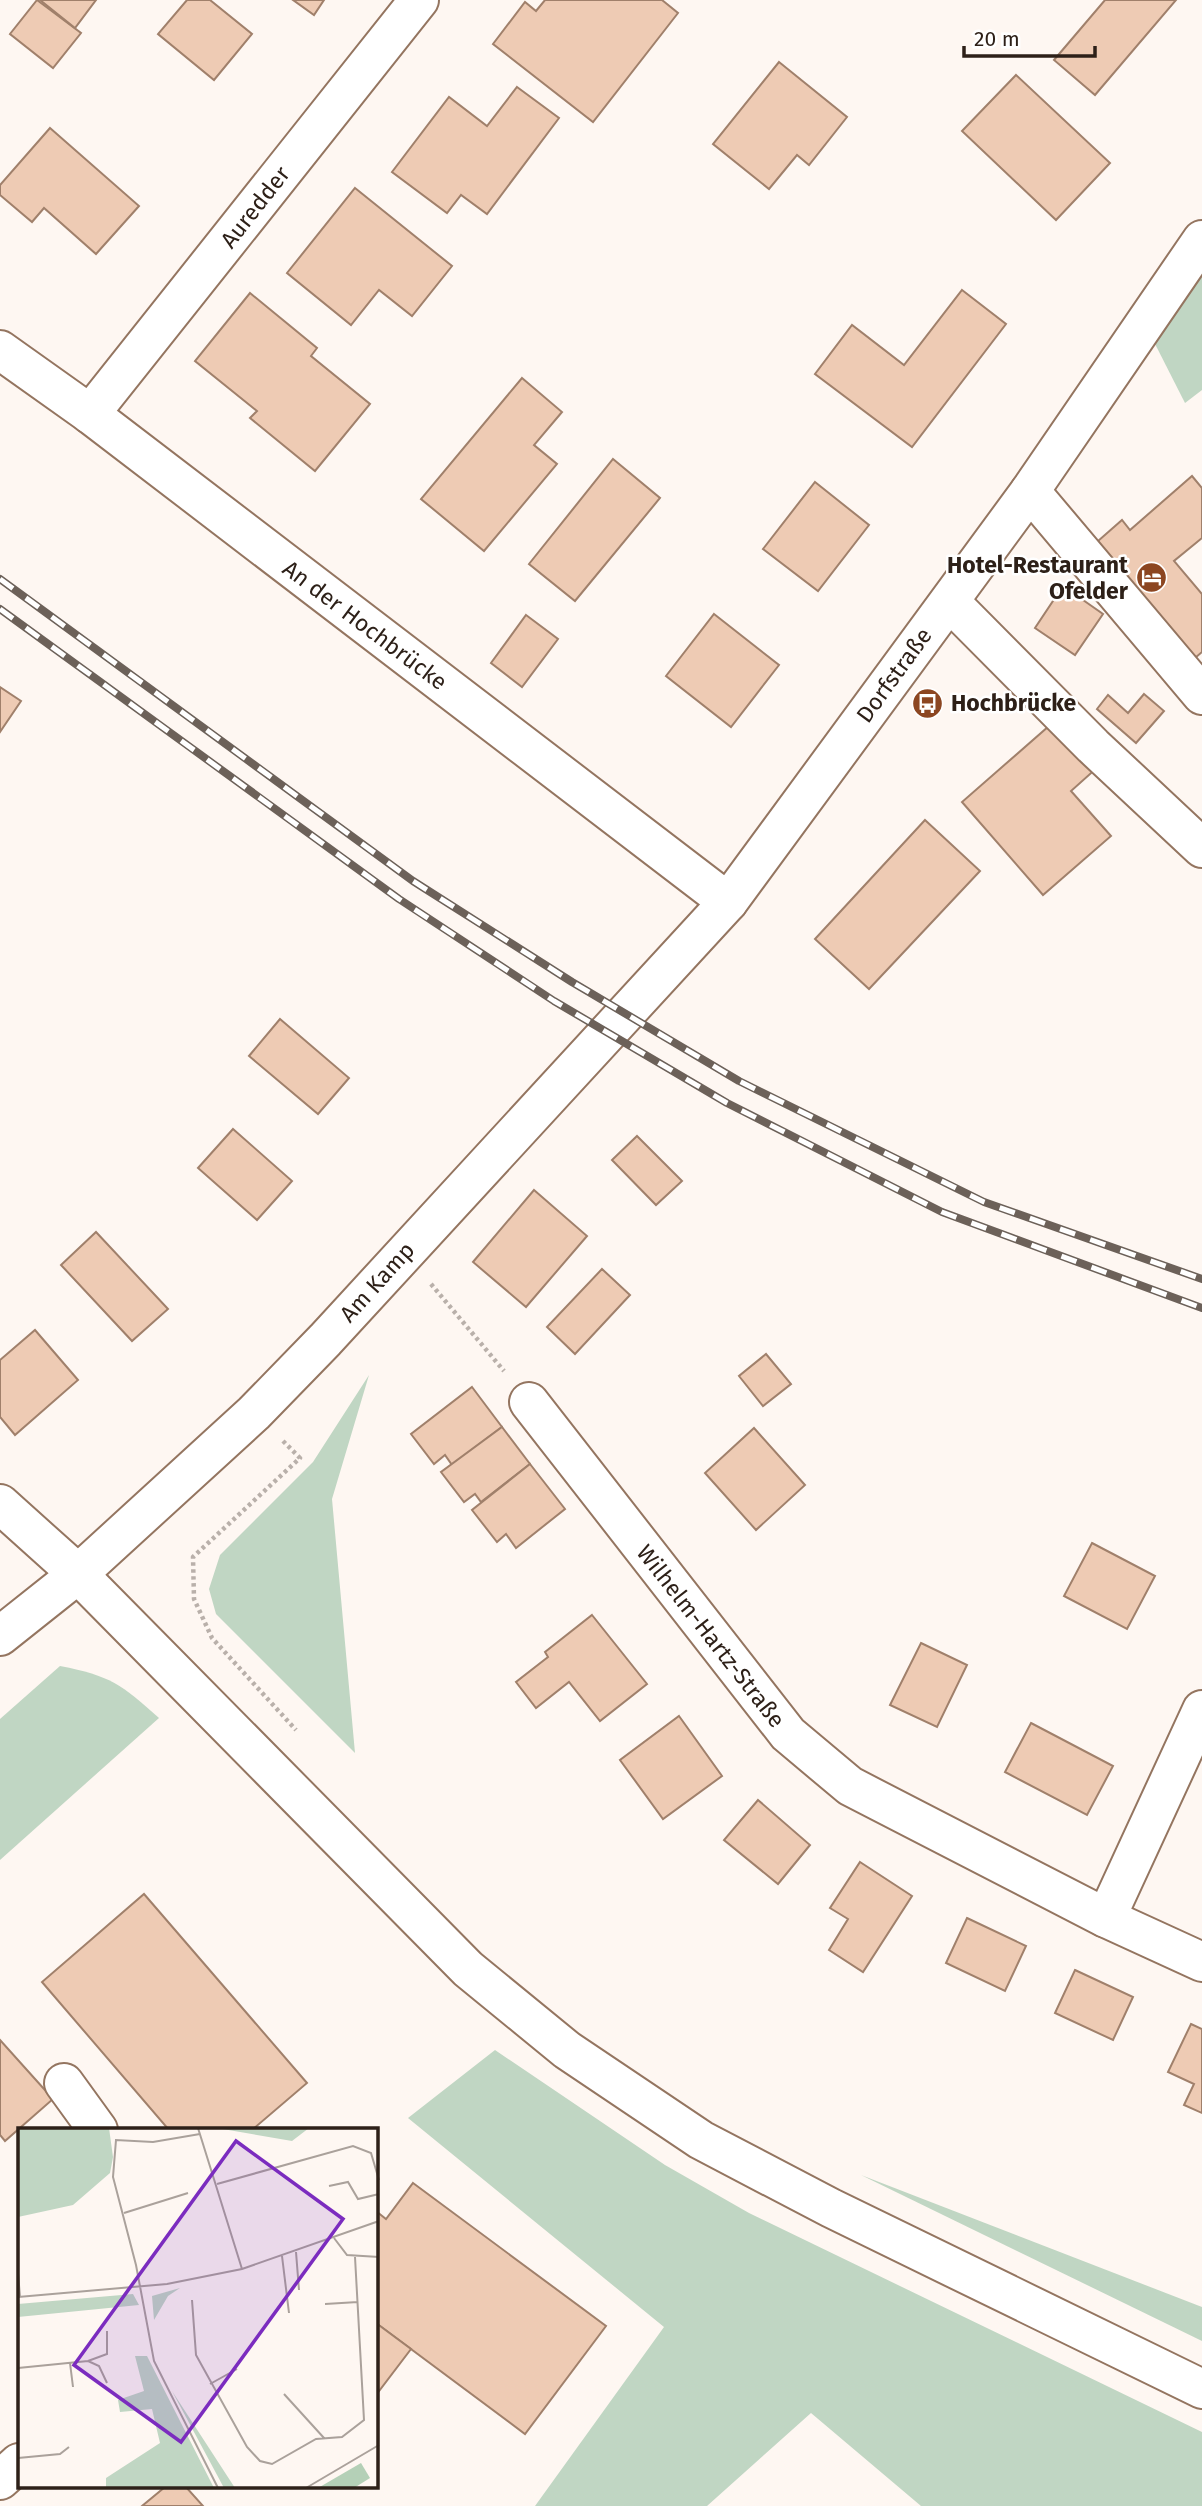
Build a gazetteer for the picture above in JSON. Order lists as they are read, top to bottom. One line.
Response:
{"streets":{"street":["Auredder","An der Hochbrücke","Dorfstraße","Am Kamp","Wilhelm-Hartz-Straße"]},"crossings":[["Auredder","An der Hochbrücke"],["An der Hochbrücke","Dorfstraße"],["An der Hochbrücke","Am Kamp"],["Dorfstraße","Am Kamp"]],"places":{"hotel":["Hotel-Restaurant Ofelder"],"bus stop":["Hochbrücke"]},"scale_bar":"20 m"}
